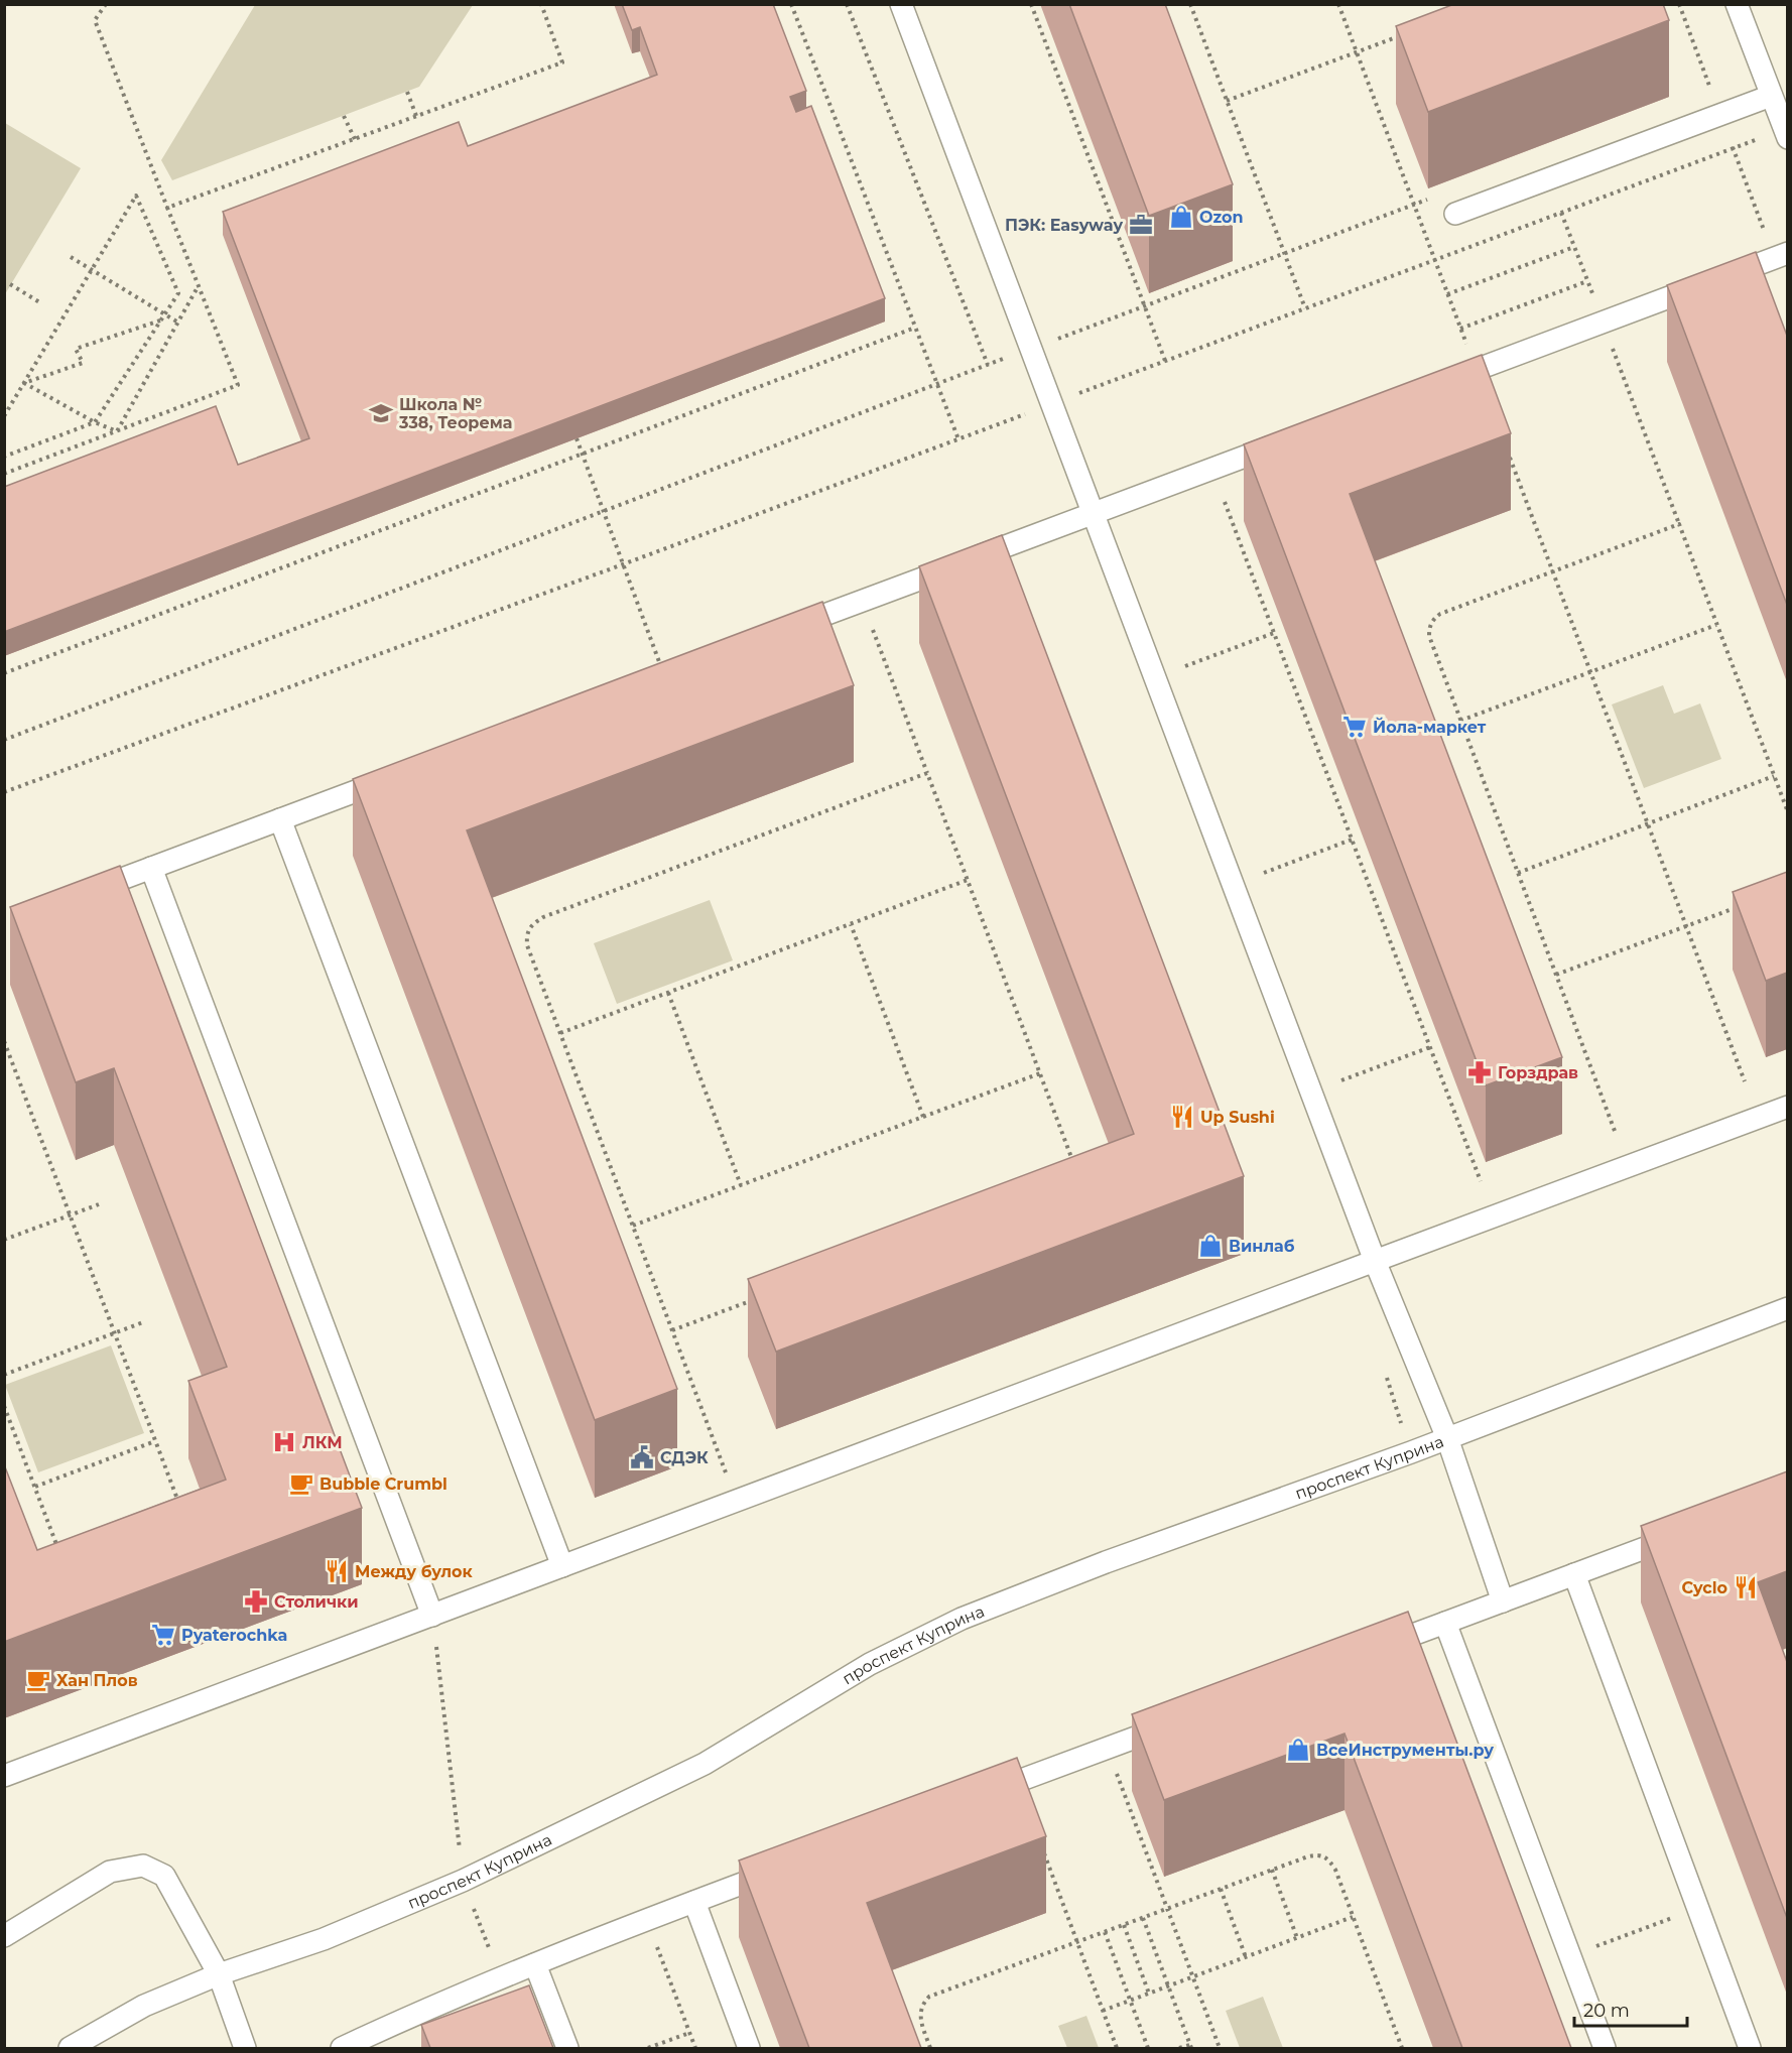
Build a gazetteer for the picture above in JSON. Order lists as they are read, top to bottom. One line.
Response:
{"streets":{"lane":["проспект Куприна"]},"places":{"shop":["Ozon","Винлаб","ВсеИнструменты.ру"],"office":["ПЭК: Easyway"],"school or university":["Школа № 338, Теорема"],"supermarket":["Йола-маркет","Pyaterochka"],"pharmacy":["Горздрав","Столички"],"restaurant":["Up Sushi","Между булок","Cyclo"],"hospital":["ЛКМ"],"public building":["СДЭК"],"cafe":["Bubble Crumbl","Хан Плов"]},"scale_bar":"20 m"}
